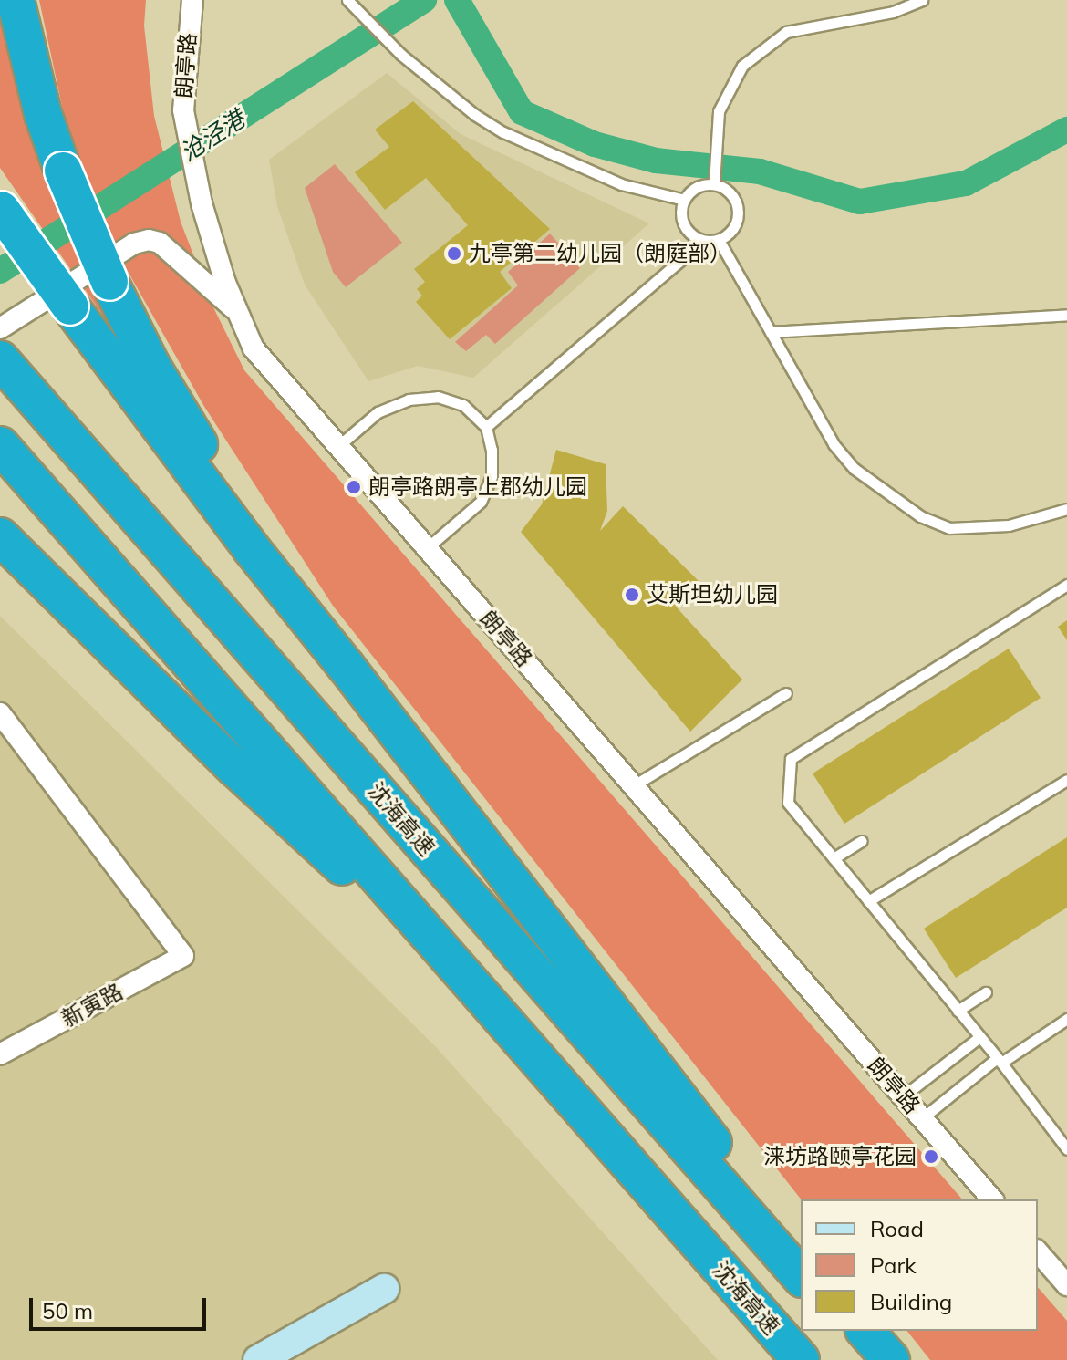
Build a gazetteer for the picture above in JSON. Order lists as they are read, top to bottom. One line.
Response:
{"streets":{"highway":["沈海高速"],"street":["朗亭路","新寅路"]},"water":["沧泾港"],"places":["九亭第二幼儿园（朗庭部）","朗亭路朗亭上郡幼儿园","艾斯坦幼儿园","涞坊路颐亭花园"],"legend":["Road","Park","Building"],"scale_bar":"50 m"}
